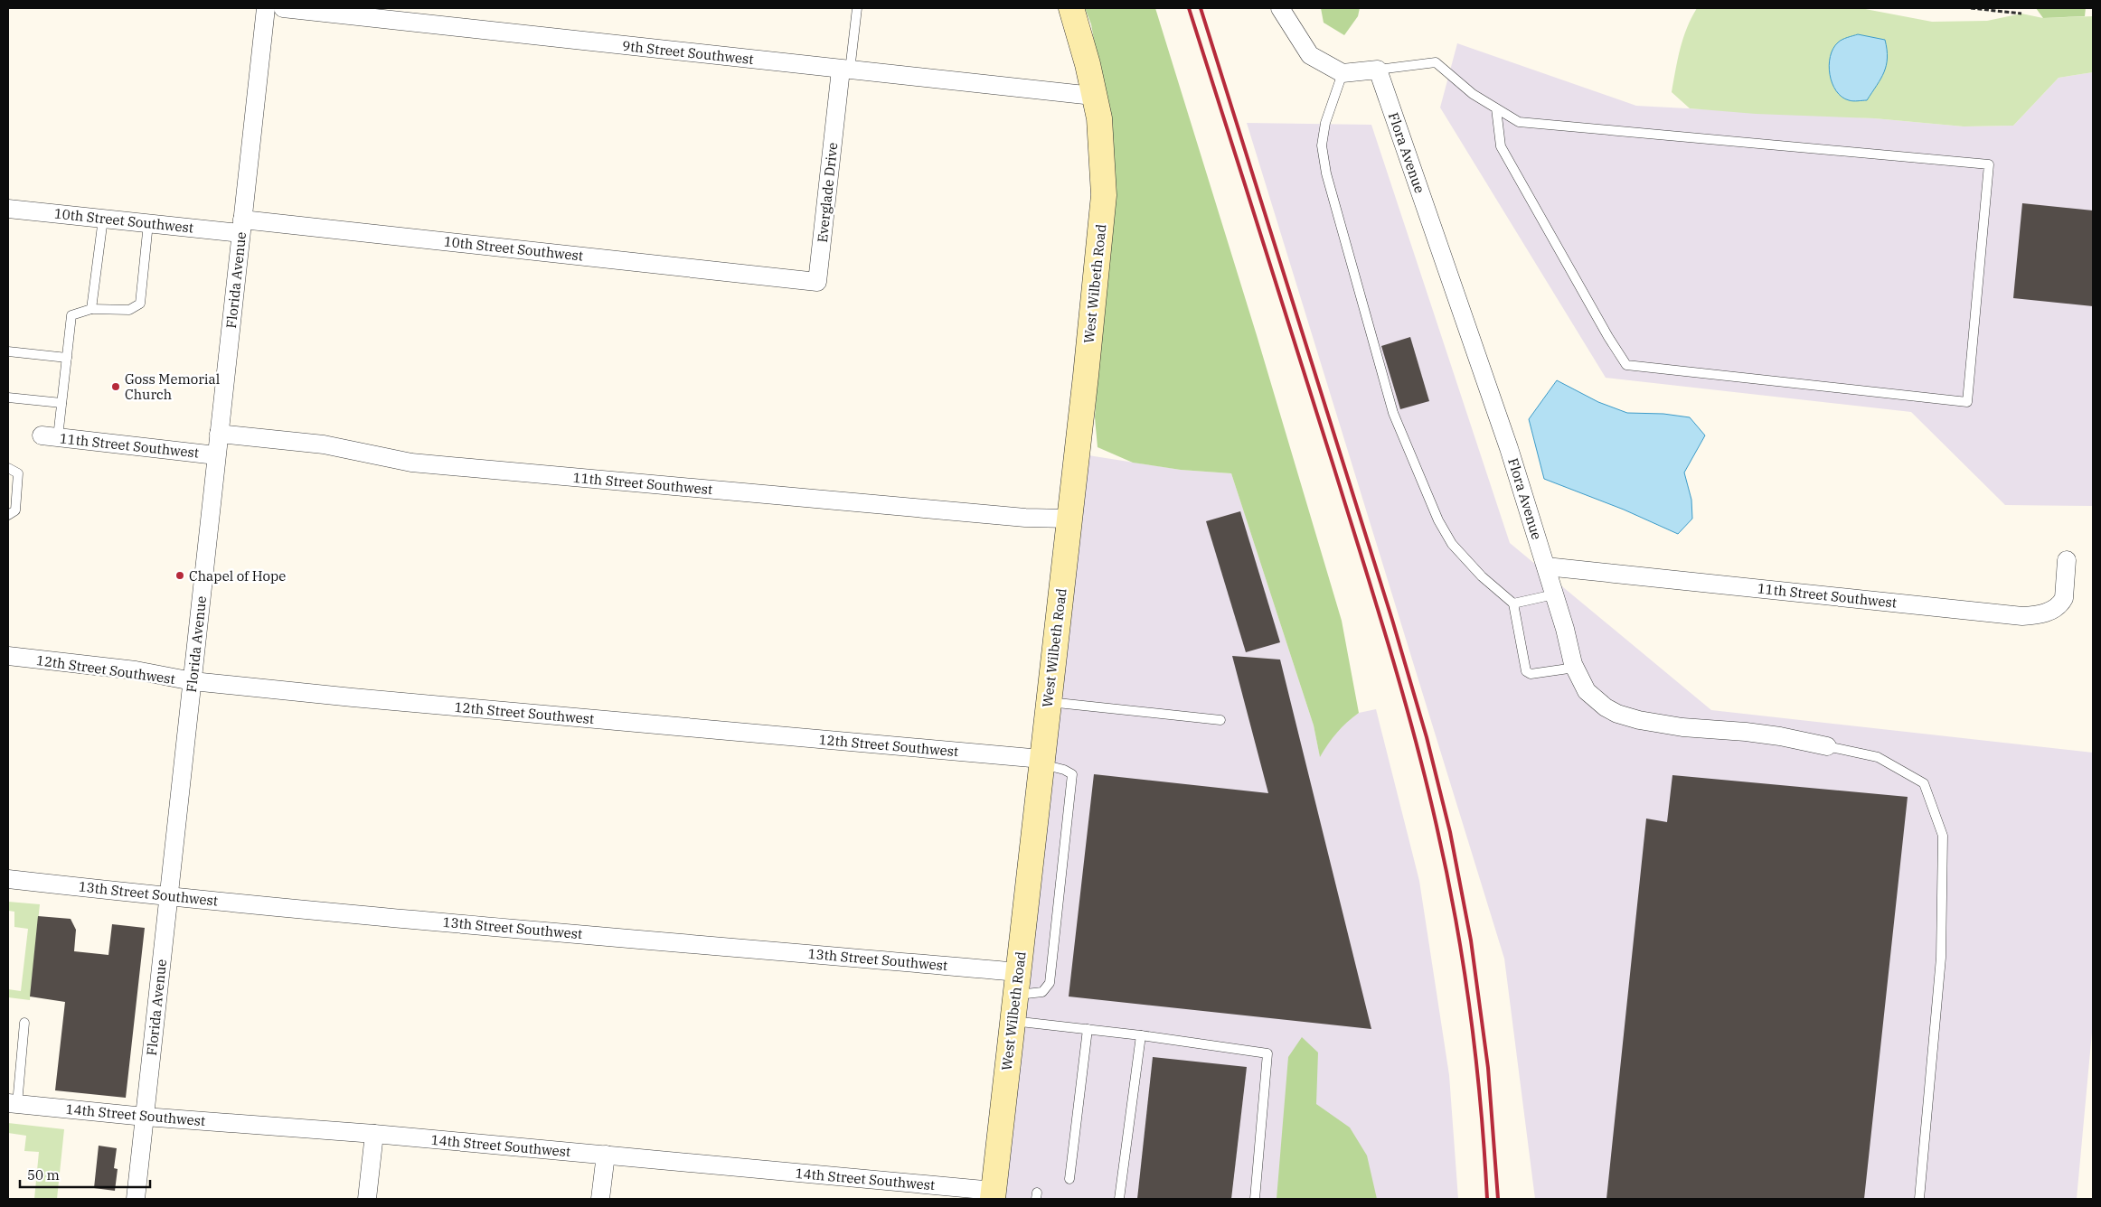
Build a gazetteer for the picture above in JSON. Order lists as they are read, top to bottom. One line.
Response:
{"streets":{"main road":["West Wilbeth Road"],"street":["9th Street Southwest","Flora Avenue","Everglade Drive","10th Street Southwest","Florida Avenue","11th Street Southwest","12th Street Southwest","13th Street Southwest","14th Street Southwest"]},"crossings":[["9th Street Southwest","Everglade Drive"],["9th Street Southwest","West Wilbeth Road"],["Flora Avenue","11th Street Southwest"],["Everglade Drive","10th Street Southwest"],["10th Street Southwest","Florida Avenue"],["Florida Avenue","11th Street Southwest"],["Florida Avenue","12th Street Southwest"],["Florida Avenue","13th Street Southwest"],["Florida Avenue","14th Street Southwest"],["West Wilbeth Road","11th Street Southwest"],["West Wilbeth Road","12th Street Southwest"],["West Wilbeth Road","13th Street Southwest"],["West Wilbeth Road","14th Street Southwest"]],"places":["Goss Memorial Church","Chapel of Hope"],"scale_bar":"50 m"}
